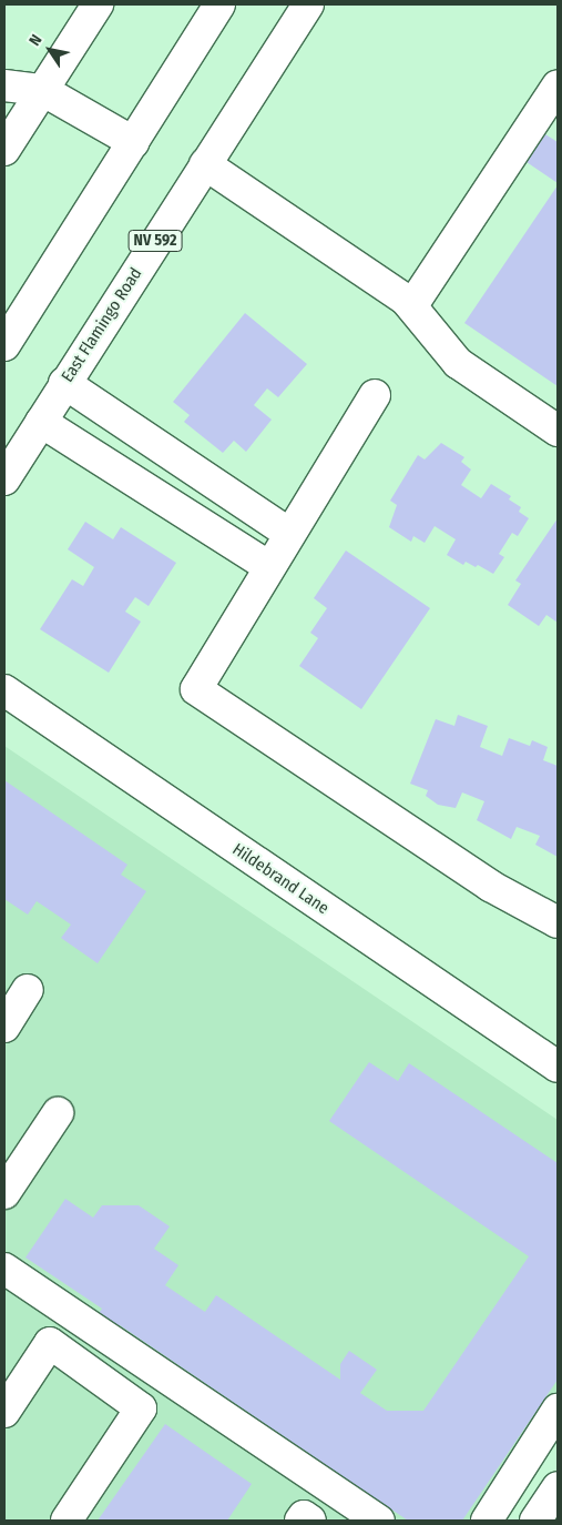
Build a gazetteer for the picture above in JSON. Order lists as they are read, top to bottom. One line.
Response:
{"streets":{"main road":["NV 592","East Flamingo Road","Hildebrand Lane"]},"north":"top left"}
